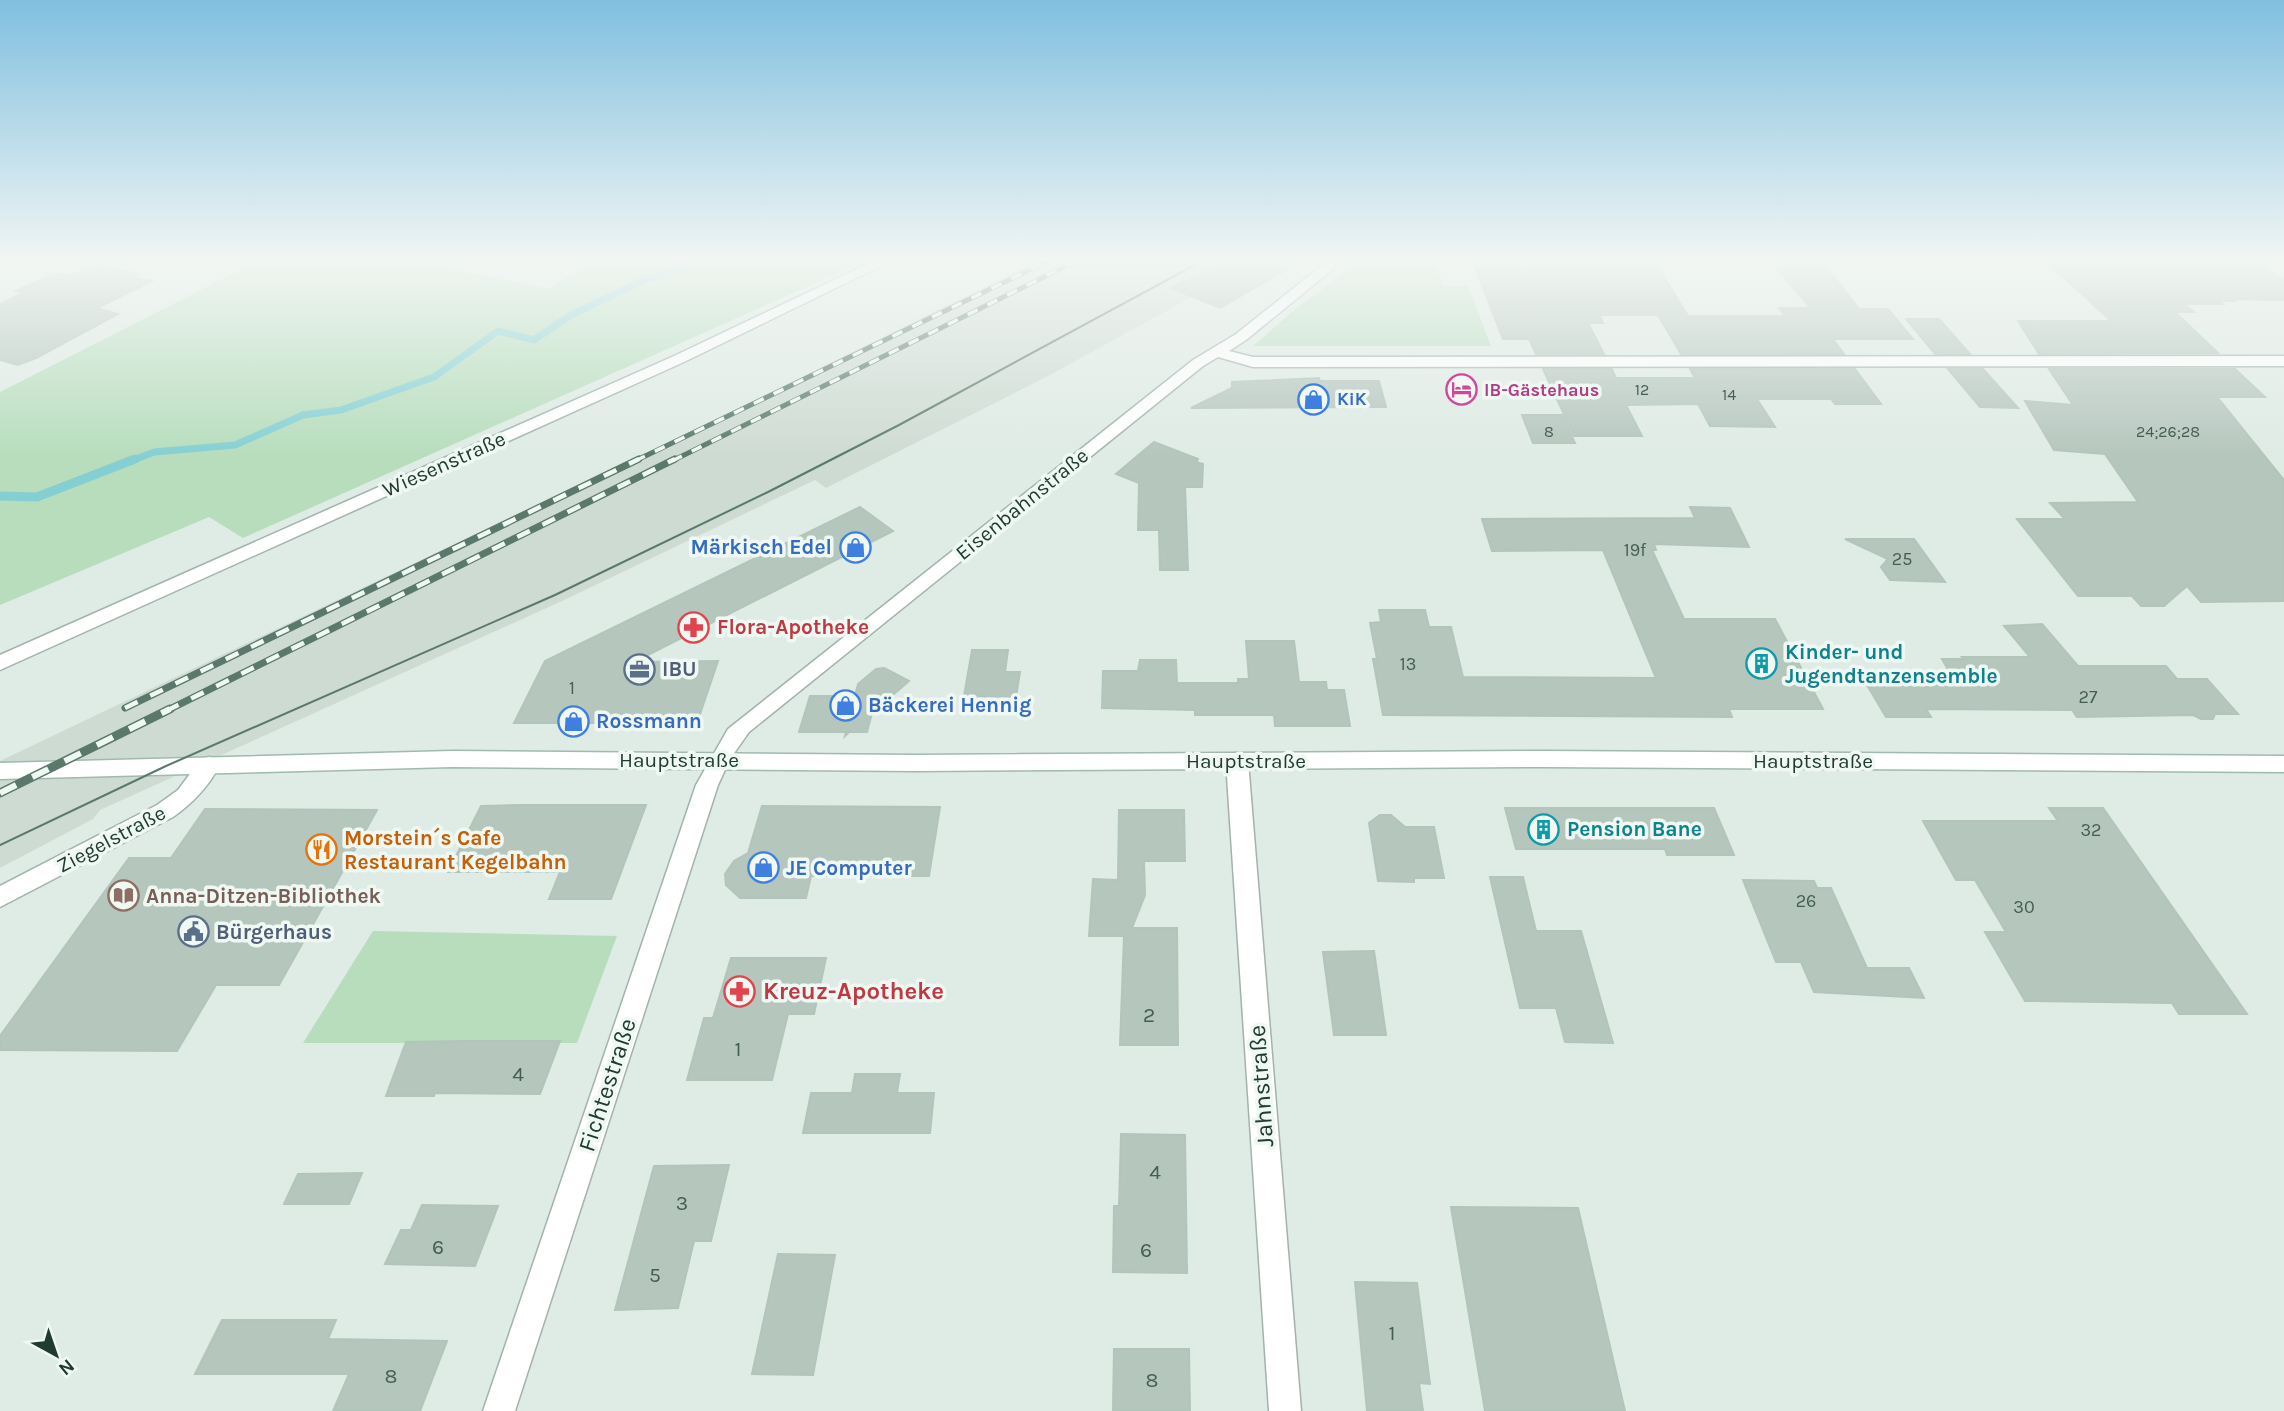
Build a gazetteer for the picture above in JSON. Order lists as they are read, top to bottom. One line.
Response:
{"streets":{"street":["Wiesenstraße","Eisenbahnstraße","Hauptstraße","Ziegelstraße","Fichtestraße","Jahnstraße"]},"crossings":[["Eisenbahnstraße","Hauptstraße"],["Eisenbahnstraße","Fichtestraße"],["Hauptstraße","Ziegelstraße"],["Hauptstraße","Fichtestraße"],["Hauptstraße","Jahnstraße"]],"places":{"hotel":["IB-Gästehaus"],"shop":["KiK","Märkisch Edel","Bäckerei Hennig","Rossmann","JE Computer"],"pharmacy":["Flora-Apotheke","Kreuz-Apotheke"],"building":["Kinder- und Jugendtanzensemble","Pension Bane"],"office":["IBU"],"restaurant":["Morstein´s Cafe Restaurant Kegelbahn"],"library":["Anna-Ditzen-Bibliothek"],"public building":["Bürgerhaus"]},"house_numbers":["12","14","8","24;26;28","19f","25","13","1","27","32","26","30","2","1","4","4","3","6","6","5","1","8","8"],"north":"bottom right"}
